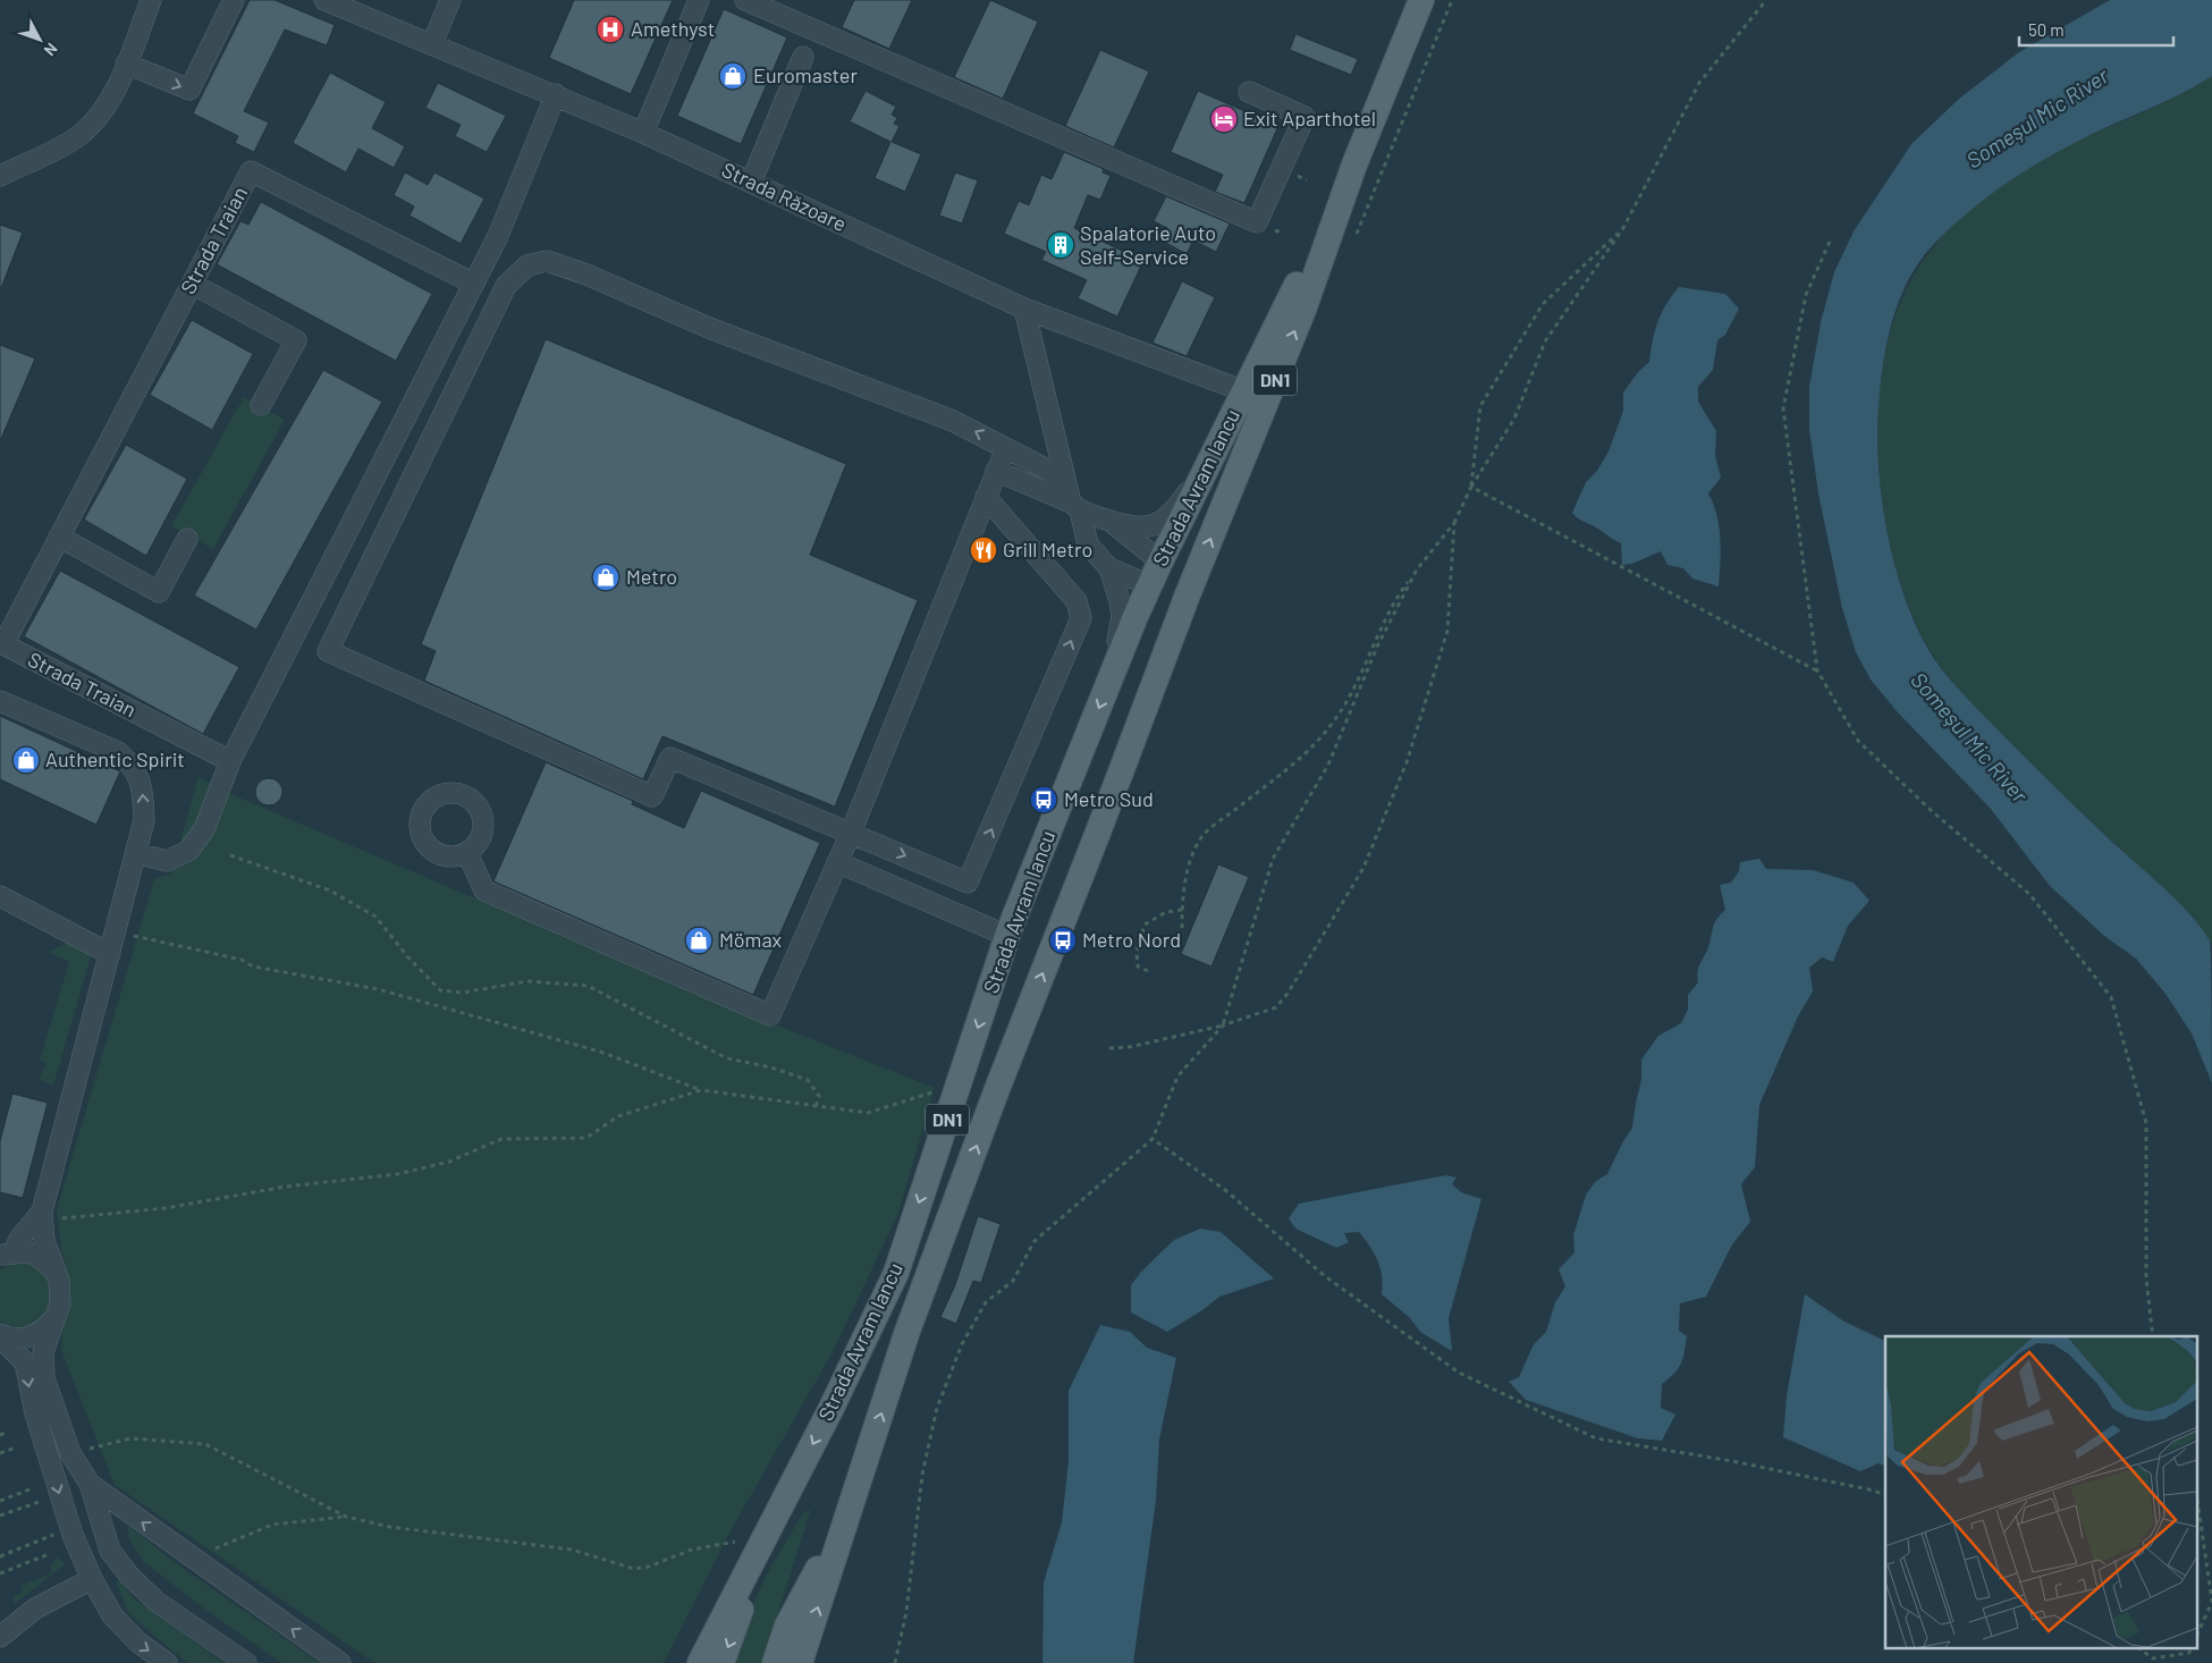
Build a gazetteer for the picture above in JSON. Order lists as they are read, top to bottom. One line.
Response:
{"streets":{"main road":["DN1","Strada Avram Iancu"],"street":["Strada Răzoare","Strada Traian"]},"crossings":[["Strada Răzoare","Strada Avram Iancu"]],"water":["Someşul Mic River"],"places":{"hospital":["Amethyst"],"shop":["Euromaster","Metro","Authentic Spirit","Mömax"],"hotel":["Exit Aparthotel"],"building":["Spalatorie Auto Self-Service"],"restaurant":["Grill Metro"],"bus stop":["Metro Sud","Metro Nord"]},"scale_bar":"50 m","north":"bottom right"}
